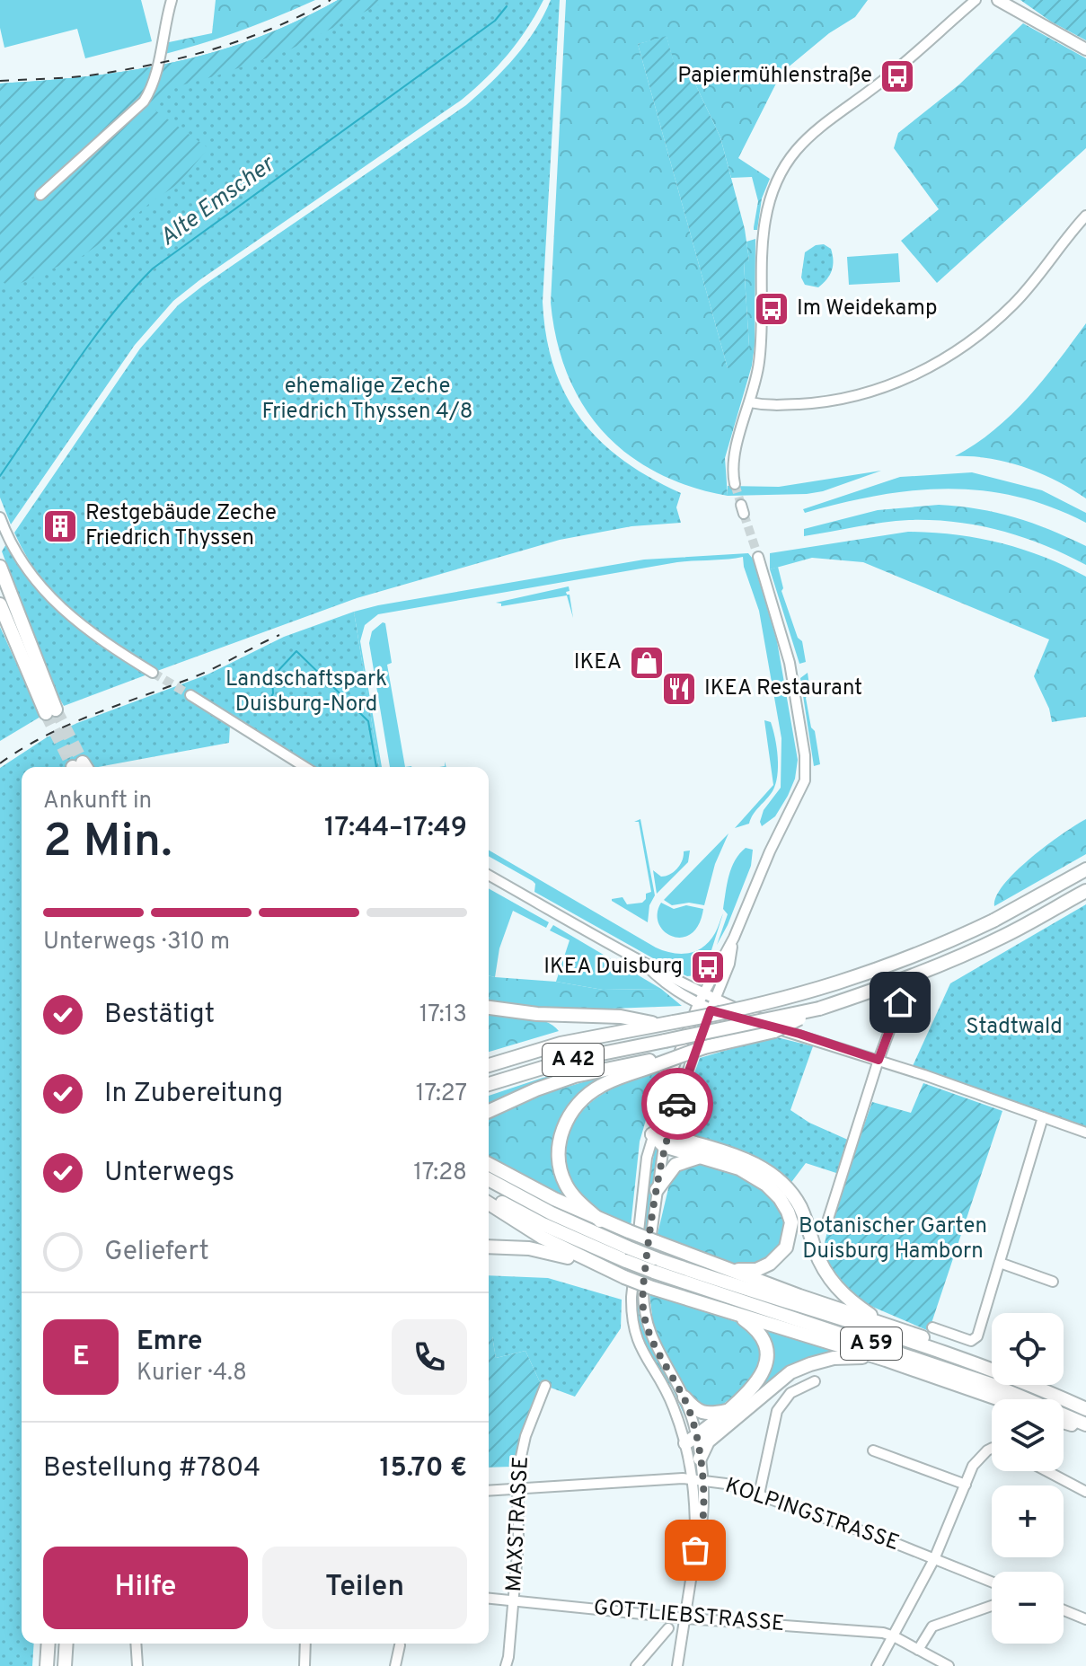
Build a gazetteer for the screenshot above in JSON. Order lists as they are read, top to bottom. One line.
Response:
{"streets":{"highway":["A 42","A 59"],"street":["KOLPINGSTRASSE","MAXSTRASSE","GOTTLIEBSTRASSE"]},"crossings":[["KOLPINGSTRASSE","MAXSTRASSE"],["MAXSTRASSE","GOTTLIEBSTRASSE"]],"water":["Alte Emscher"],"parks":["ehemalige Zeche Friedrich Thyssen 4/8","Landschaftspark Duisburg-Nord","Stadtwald","Botanischer Garten Duisburg Hamborn"],"places":{"bus stop":["Papiermühlenstraße","Im Weidekamp","IKEA Duisburg"],"building":["Restgebäude Zeche Friedrich Thyssen"],"shop":["IKEA"],"restaurant":["IKEA Restaurant"]},"page":{"heading":["2 Min.","Ankunft in","17:44–17:49"],"panel":["Emre","Kurier · 4.8","Bestellung #7804","15.70 €"],"bar":"Unterwegs · 310 m","list":[["Bestätigt","17:13"],["In Zubereitung","17:27"],["Unterwegs","17:28"],"Geliefert"],"map_buttons":["+","−"],"round":"E","buttons":["Hilfe","Teilen"]}}
